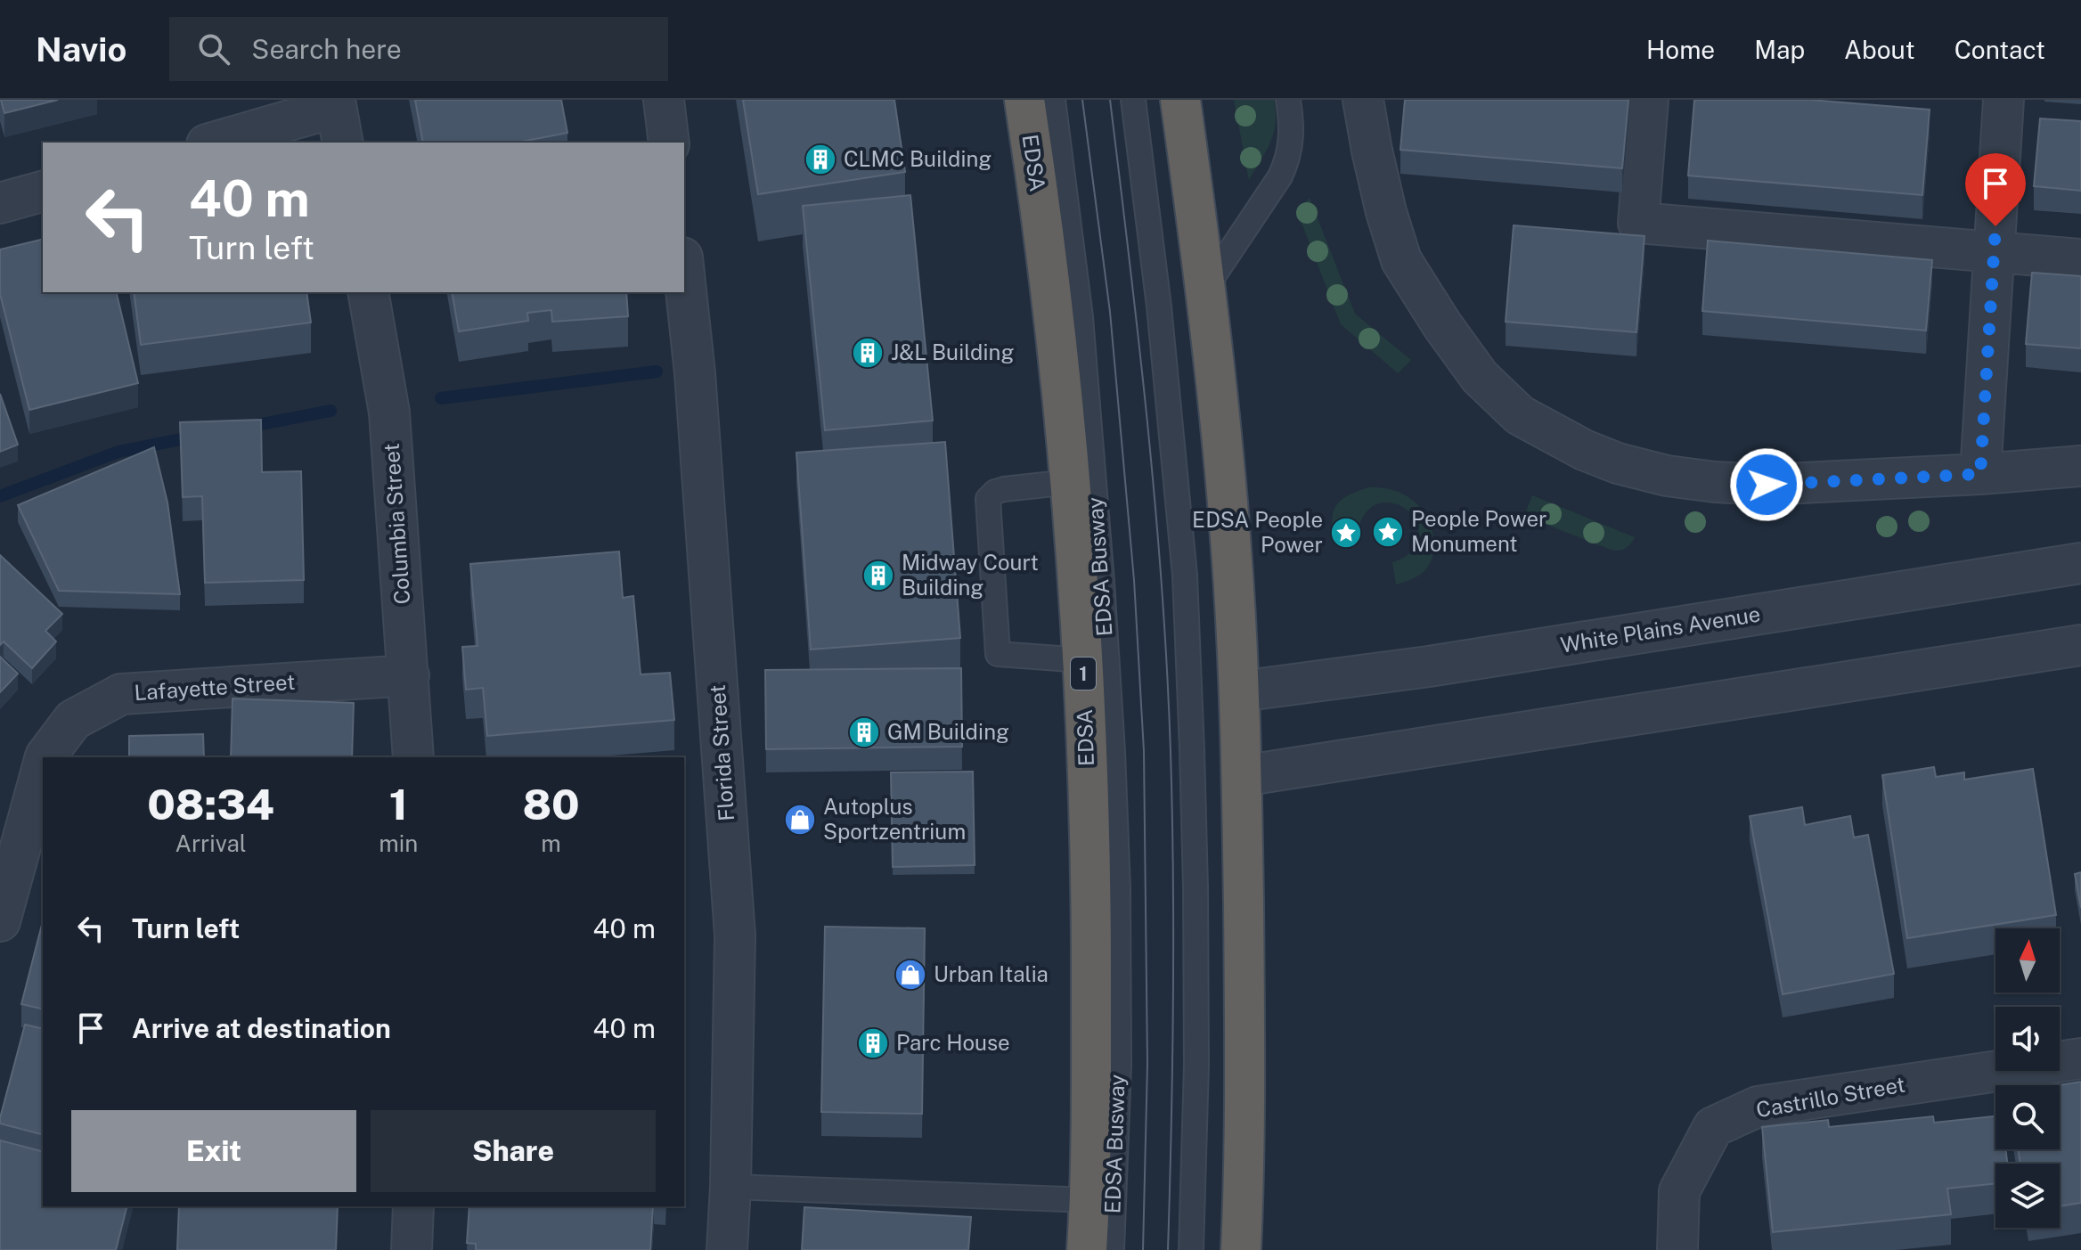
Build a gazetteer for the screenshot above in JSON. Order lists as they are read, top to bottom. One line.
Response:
{"streets":{"highway":["EDSA","1"],"street":["Columbia Street","White Plains Avenue","Lafayette Street","Florida Street","Castrillo Street"],"lane":["EDSA Busway"]},"crossings":[["Columbia Street","Lafayette Street"]],"places":{"building":["CLMC Building","J&L Building","Midway Court Building","GM Building","Parc House"],"place":["People Power Monument","EDSA People Power"],"shop":["Autoplus Sportzentrium","Urban Italia"]},"north":"top","page":{"header":"Navio","search":"Search here","nav":["Home","Map","About","Contact"],"turn":["40 m","Turn left"],"eta":["08:34","Arrival","1","min","80","m"],"list":[{"name":"Turn left","value":"40 m"},{"name":"Arrive at destination","value":"40 m"}],"buttons":["Exit","Share"]}}
